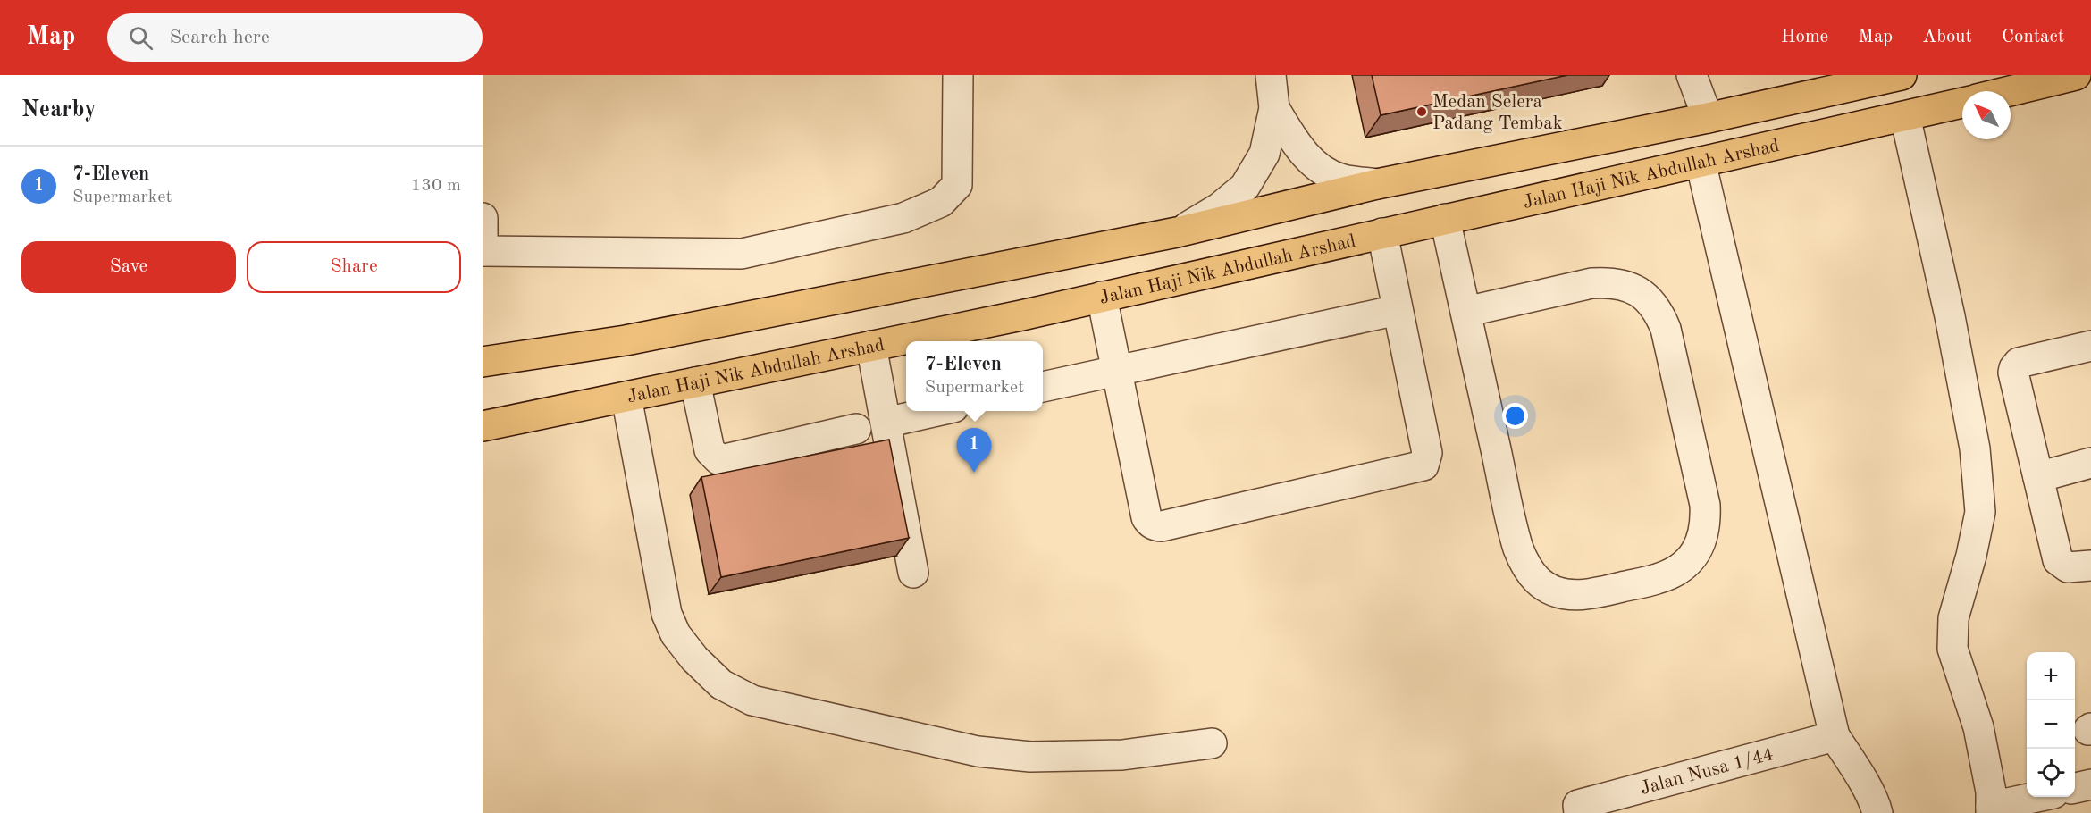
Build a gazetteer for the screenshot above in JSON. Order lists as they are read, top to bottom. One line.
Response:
{"streets":{"main road":["Jalan Haji Nik Abdullah Arshad"],"street":["Jalan Nusa 1/44"]},"places":["Medan Selera Padang Tembak"],"north":"top left","page":{"header":"Map","search":"Search here","nav":["Home","Map","About","Contact"],"heading":"Nearby","list":[{"mark":"1","name":"7-Eleven","note":"Supermarket","value":"130 m"}],"buttons":["Save","Share"],"popup":["7-Eleven","Supermarket"],"pins":"1","map_buttons":["+","−"]}}
